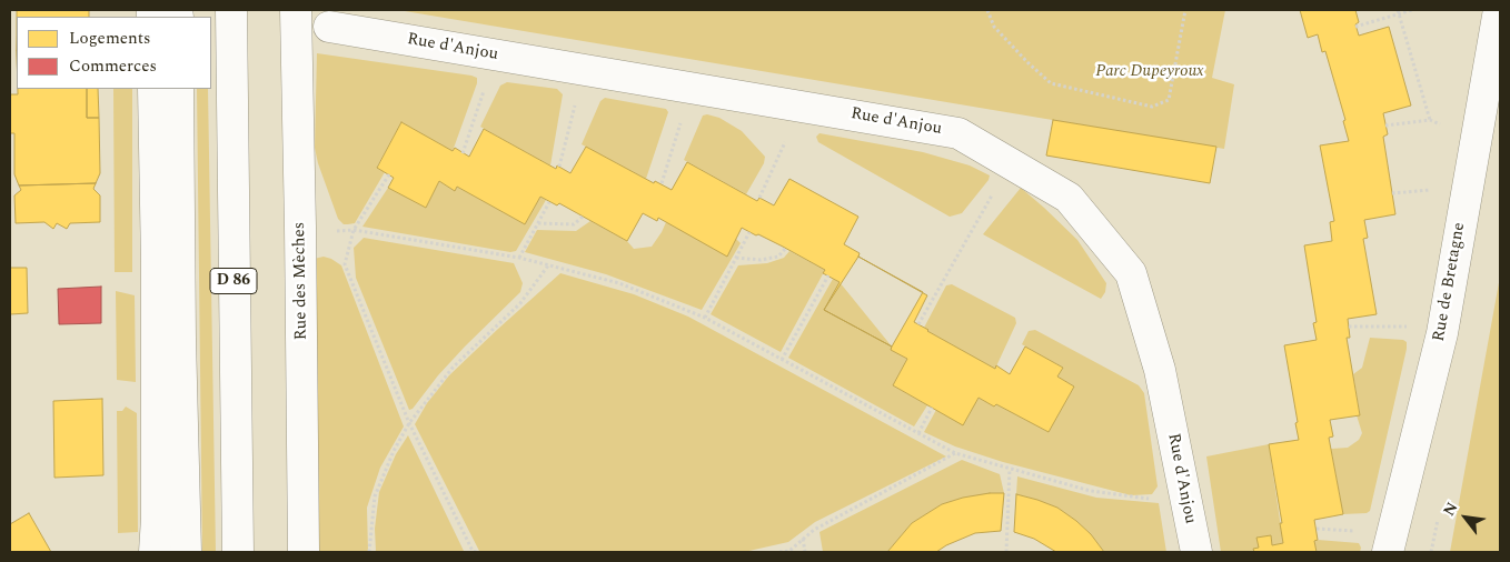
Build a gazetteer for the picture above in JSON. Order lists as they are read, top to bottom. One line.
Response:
{"streets":{"street":["Rue d'Anjou","D 86","Rue des Mèches","Rue de Bretagne"]},"parks":["Parc Dupeyroux"],"legend":["Logements","Commerces"],"north":"top left"}
